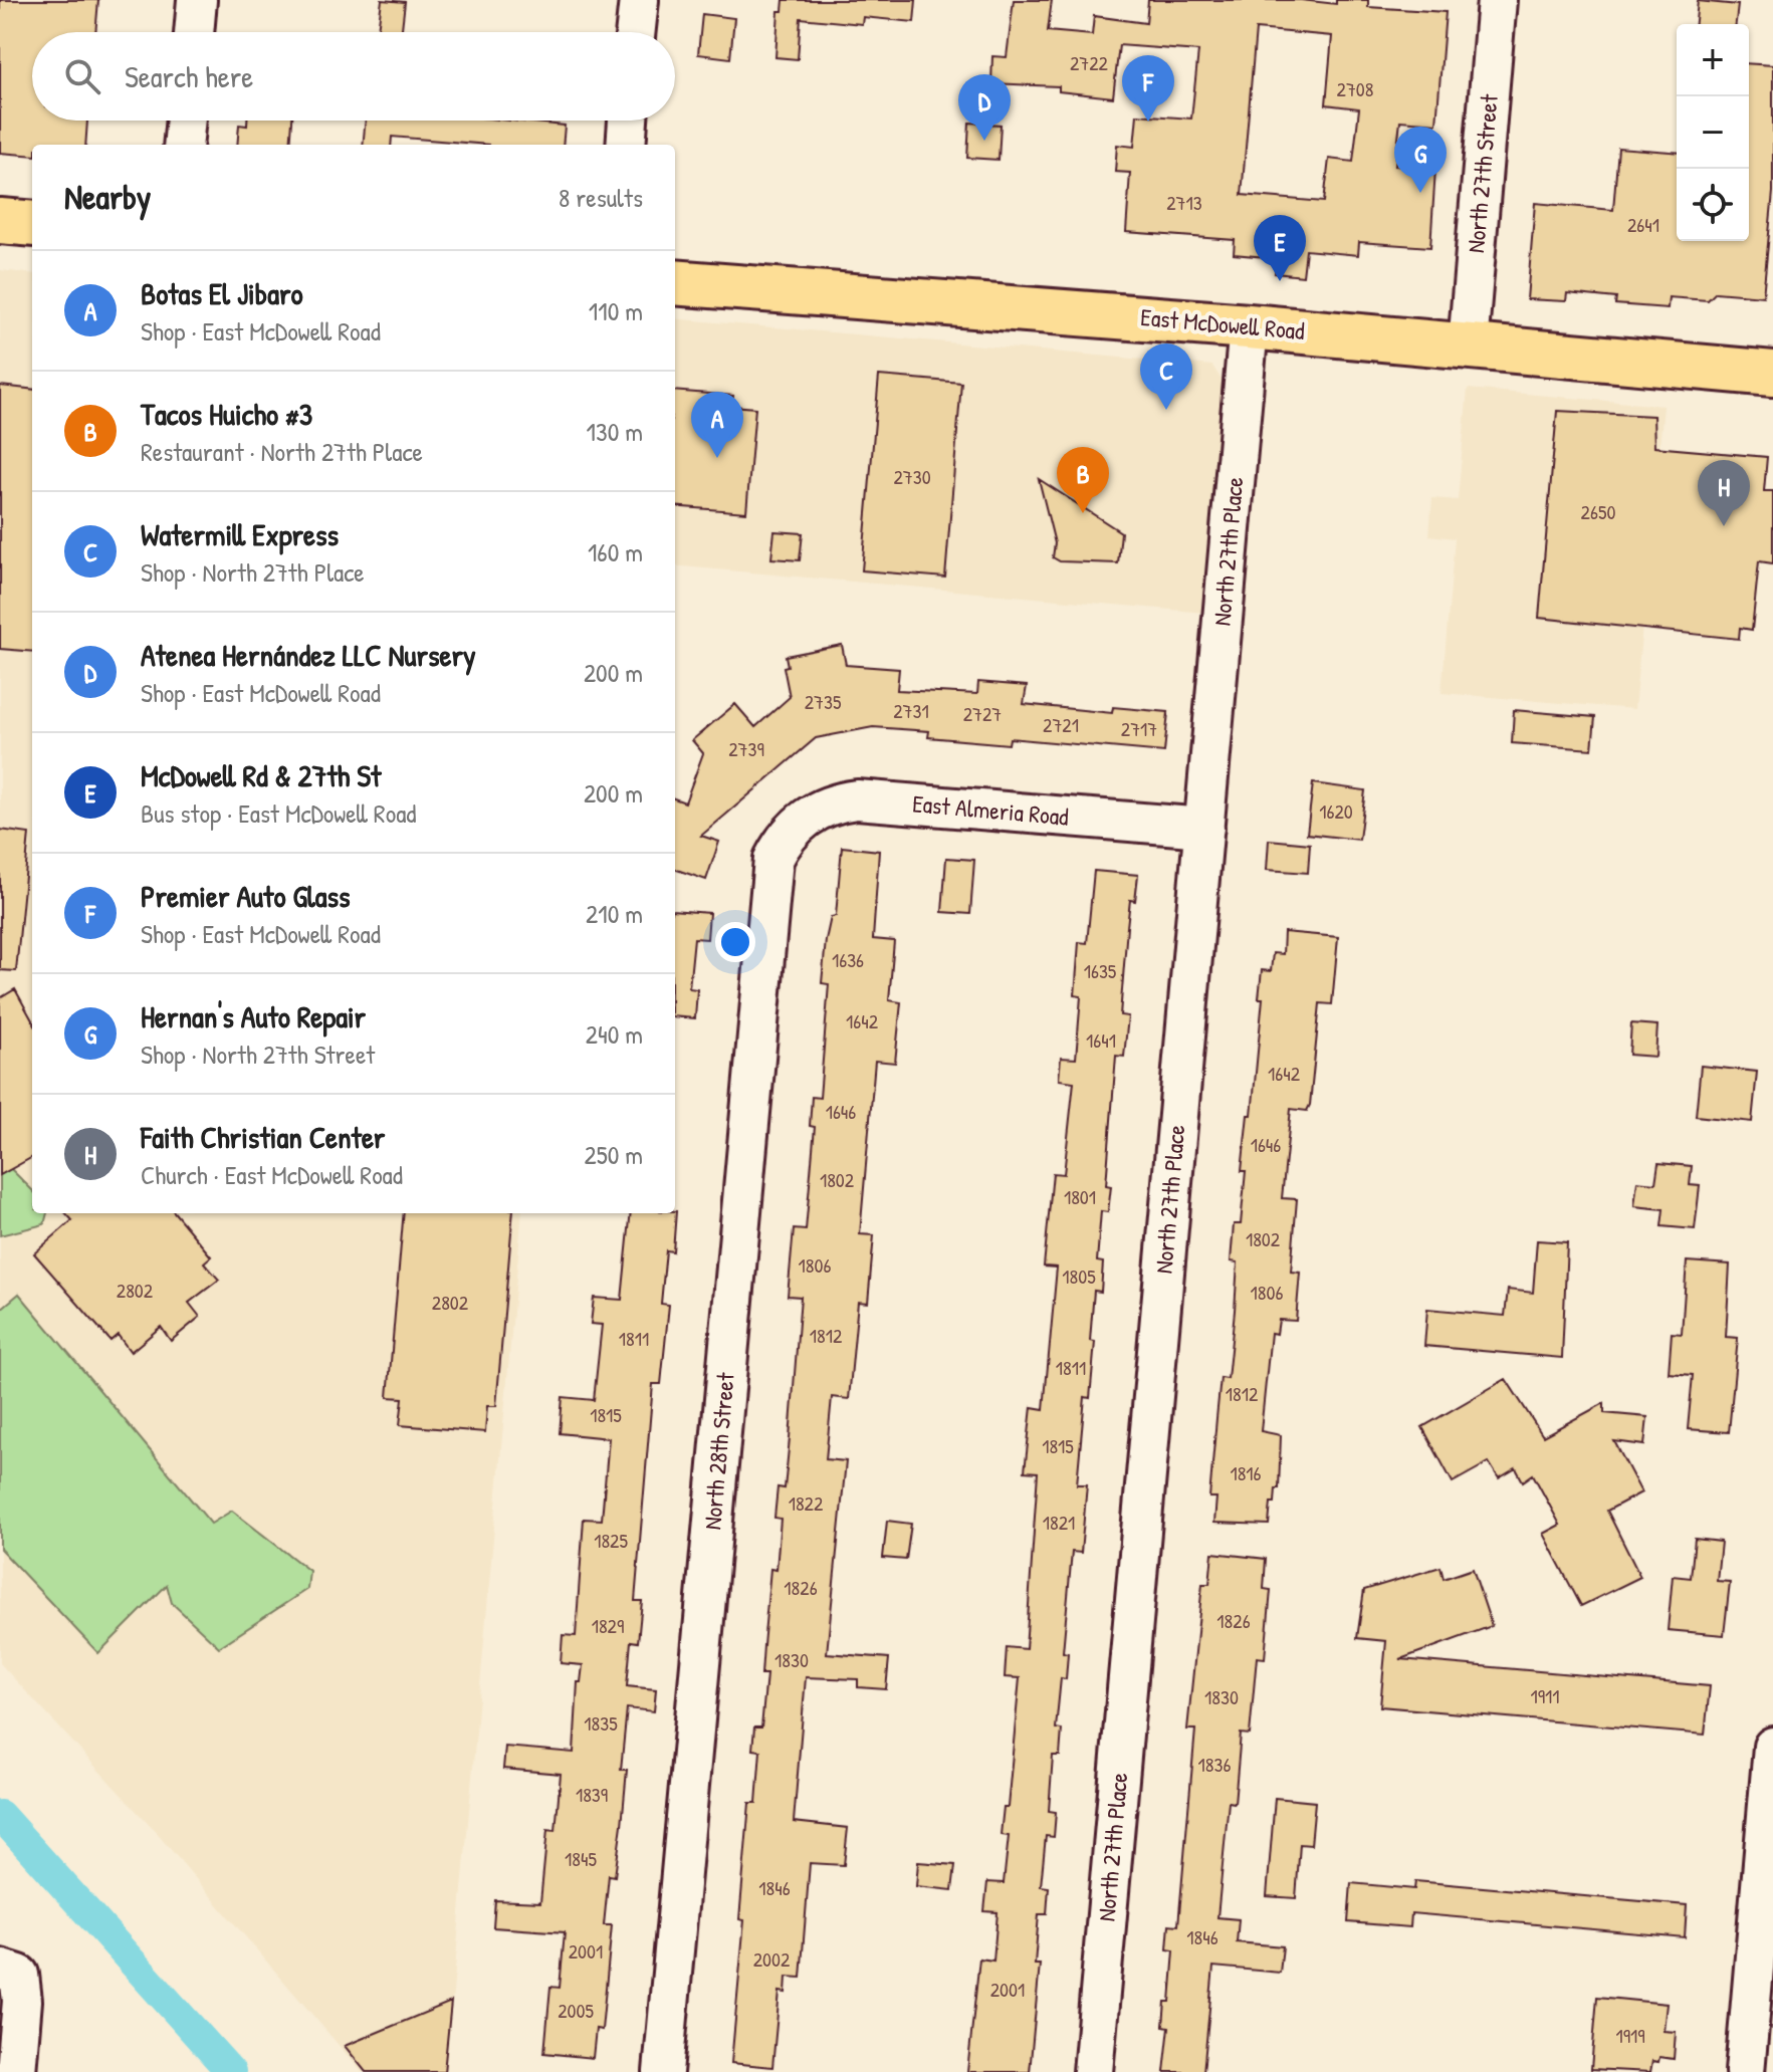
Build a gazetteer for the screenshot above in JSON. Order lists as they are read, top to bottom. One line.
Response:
{"streets":{"main road":["East McDowell Road"],"street":["North 27th Street","North 27th Place","East Almeria Road","North 28th Street"]},"crossings":[["North 27th Street","East McDowell Road"],["East McDowell Road","North 27th Place"],["North 27th Place","East Almeria Road"],["East Almeria Road","North 28th Street"]],"house_numbers":["2722","2708","2713","2641","2730","2650","2735","2731","2727","2721","2717","2739","1620","1636","1635","1642","1641","1642","1646","1646","1802","1801","1802","1806","1805","2802","1806","2802","1812","1811","1811","1812","1815","1815","1816","1822","1821","1825","1826","1826","1829","1830","1911","1830","1835","1836","1839","1845","1846","1846","2001","2002","2001","2005","1919"],"page":{"map_buttons":["+","−"],"search":"Search here","pins":["F","D","G","E","C","A","B","H"],"heading":["Nearby","8 results"],"list":[{"mark":"A","name":"Botas El Jibaro","note":"Shop · East McDowell Road","value":"110 m"},{"mark":"B","name":"Tacos Huicho #3","note":"Restaurant · North 27th Place","value":"130 m"},{"mark":"C","name":"Watermill Express","note":"Shop · North 27th Place","value":"160 m"},{"mark":"D","name":"Atenea Hernández LLC Nursery","note":"Shop · East McDowell Road","value":"200 m"},{"mark":"E","name":"McDowell Rd & 27th St","note":"Bus stop · East McDowell Road","value":"200 m"},{"mark":"F","name":"Premier Auto Glass","note":"Shop · East McDowell Road","value":"210 m"},{"mark":"G","name":"Hernan's Auto Repair","note":"Shop · North 27th Street","value":"240 m"},{"mark":"H","name":"Faith Christian Center","note":"Church · East McDowell Road","value":"250 m"}]}}
